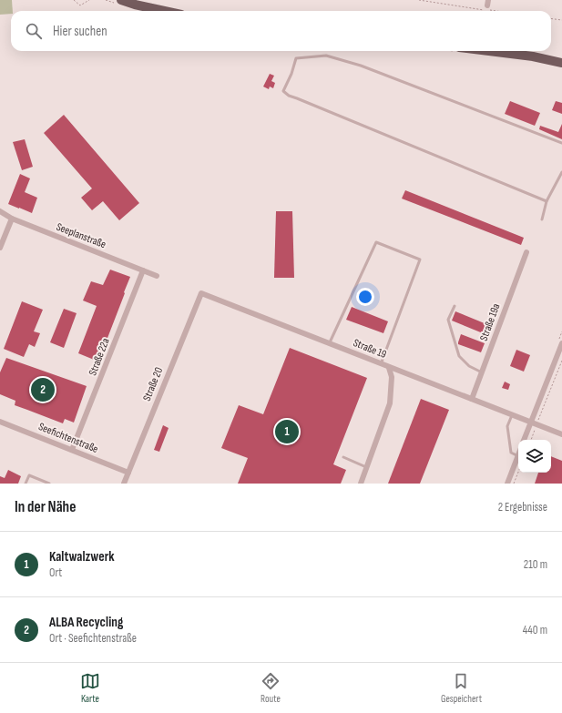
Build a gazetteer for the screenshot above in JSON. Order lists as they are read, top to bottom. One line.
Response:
{"streets":{"street":["Seeplanstraße","Straße 19a","Straße 19","Straße 22a","Straße 20","Seefichtenstraße"]},"crossings":[["Seeplanstraße","Straße 22a"],["Straße 19a","Straße 19"],["Straße 19","Straße 20"],["Straße 22a","Seefichtenstraße"],["Straße 20","Seefichtenstraße"]],"page":{"search":"Hier suchen","pins":["2","1"],"heading":["In der Nähe","2 Ergebnisse"],"list":[{"mark":"1","name":"Kaltwalzwerk","note":"Ort","value":"210 m"},{"mark":"2","name":"ALBA Recycling","note":"Ort · Seefichtenstraße","value":"440 m"}],"nav":["Karte","Route","Gespeichert"]}}
